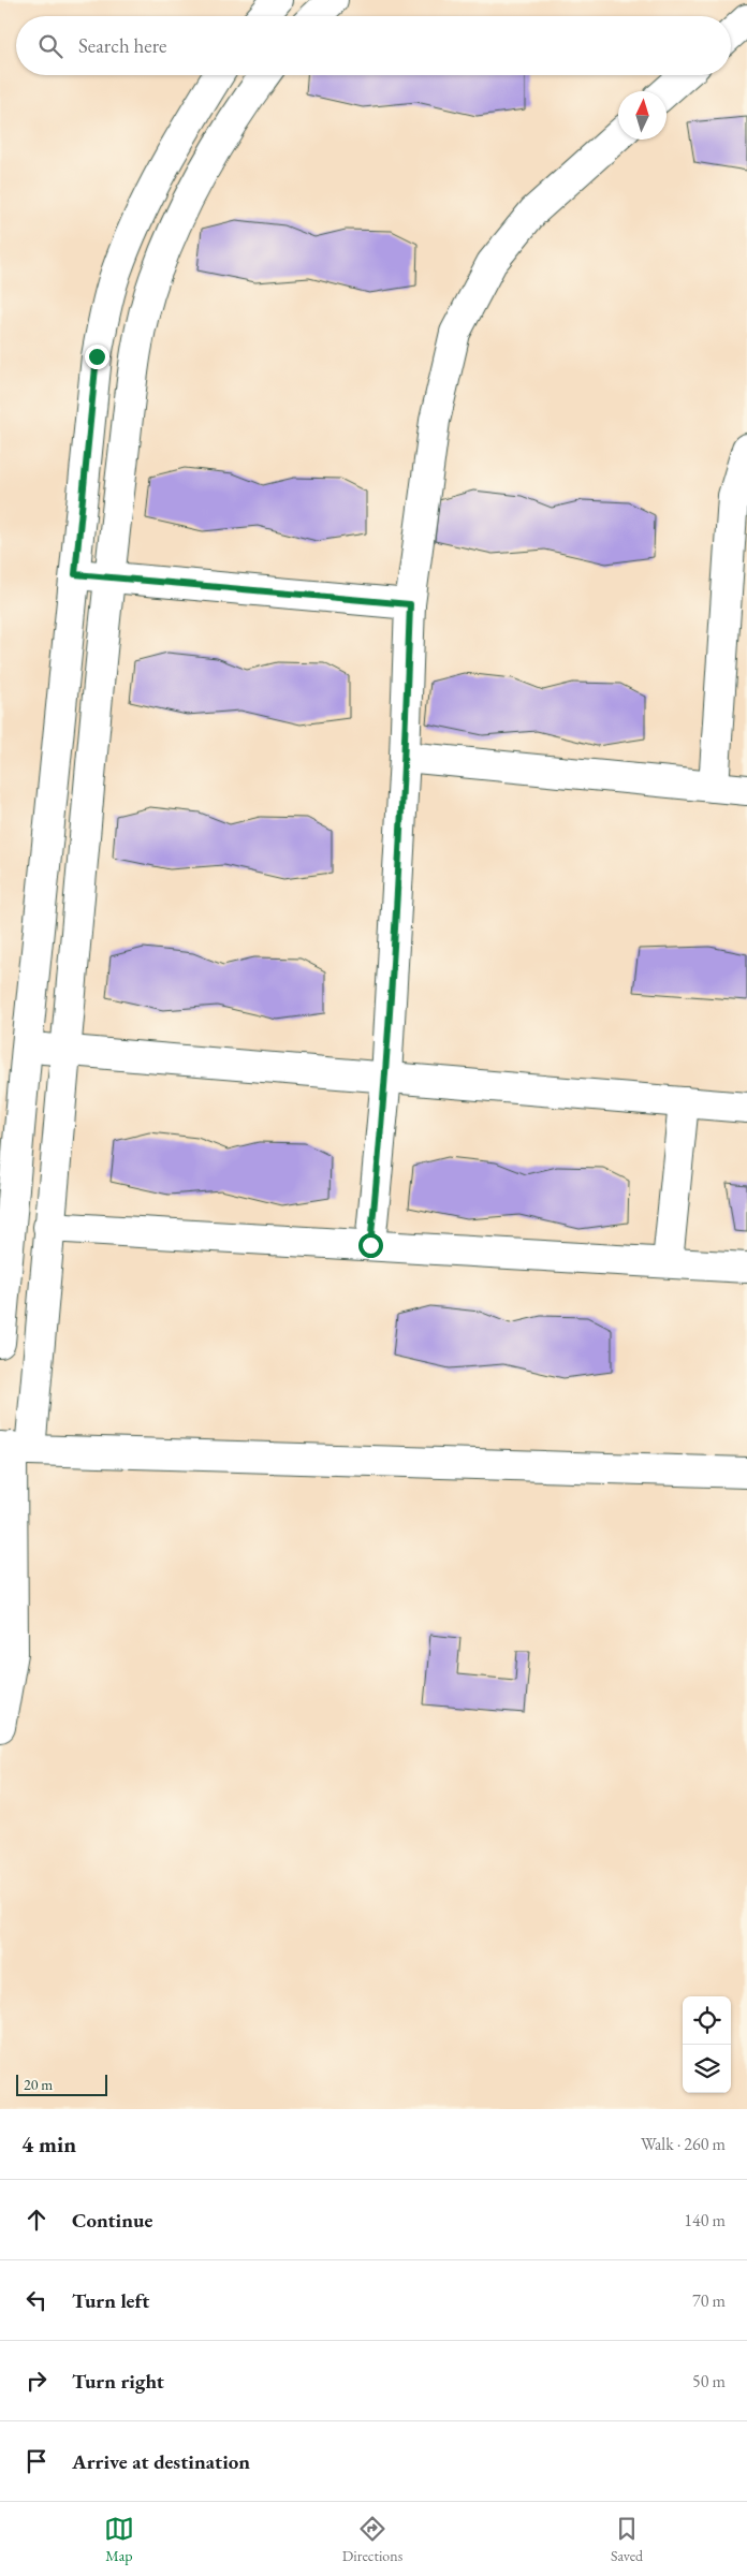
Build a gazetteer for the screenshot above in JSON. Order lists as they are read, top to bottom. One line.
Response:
{"scale_bar":"20 m","north":"top","page":{"search":"Search here","scale":"20 m","heading":["4 min","Walk · 260 m"],"list":[["Continue","140 m"],["Turn left","70 m"],["Turn right","50 m"],"Arrive at destination"],"nav":["Map","Directions","Saved"]}}
